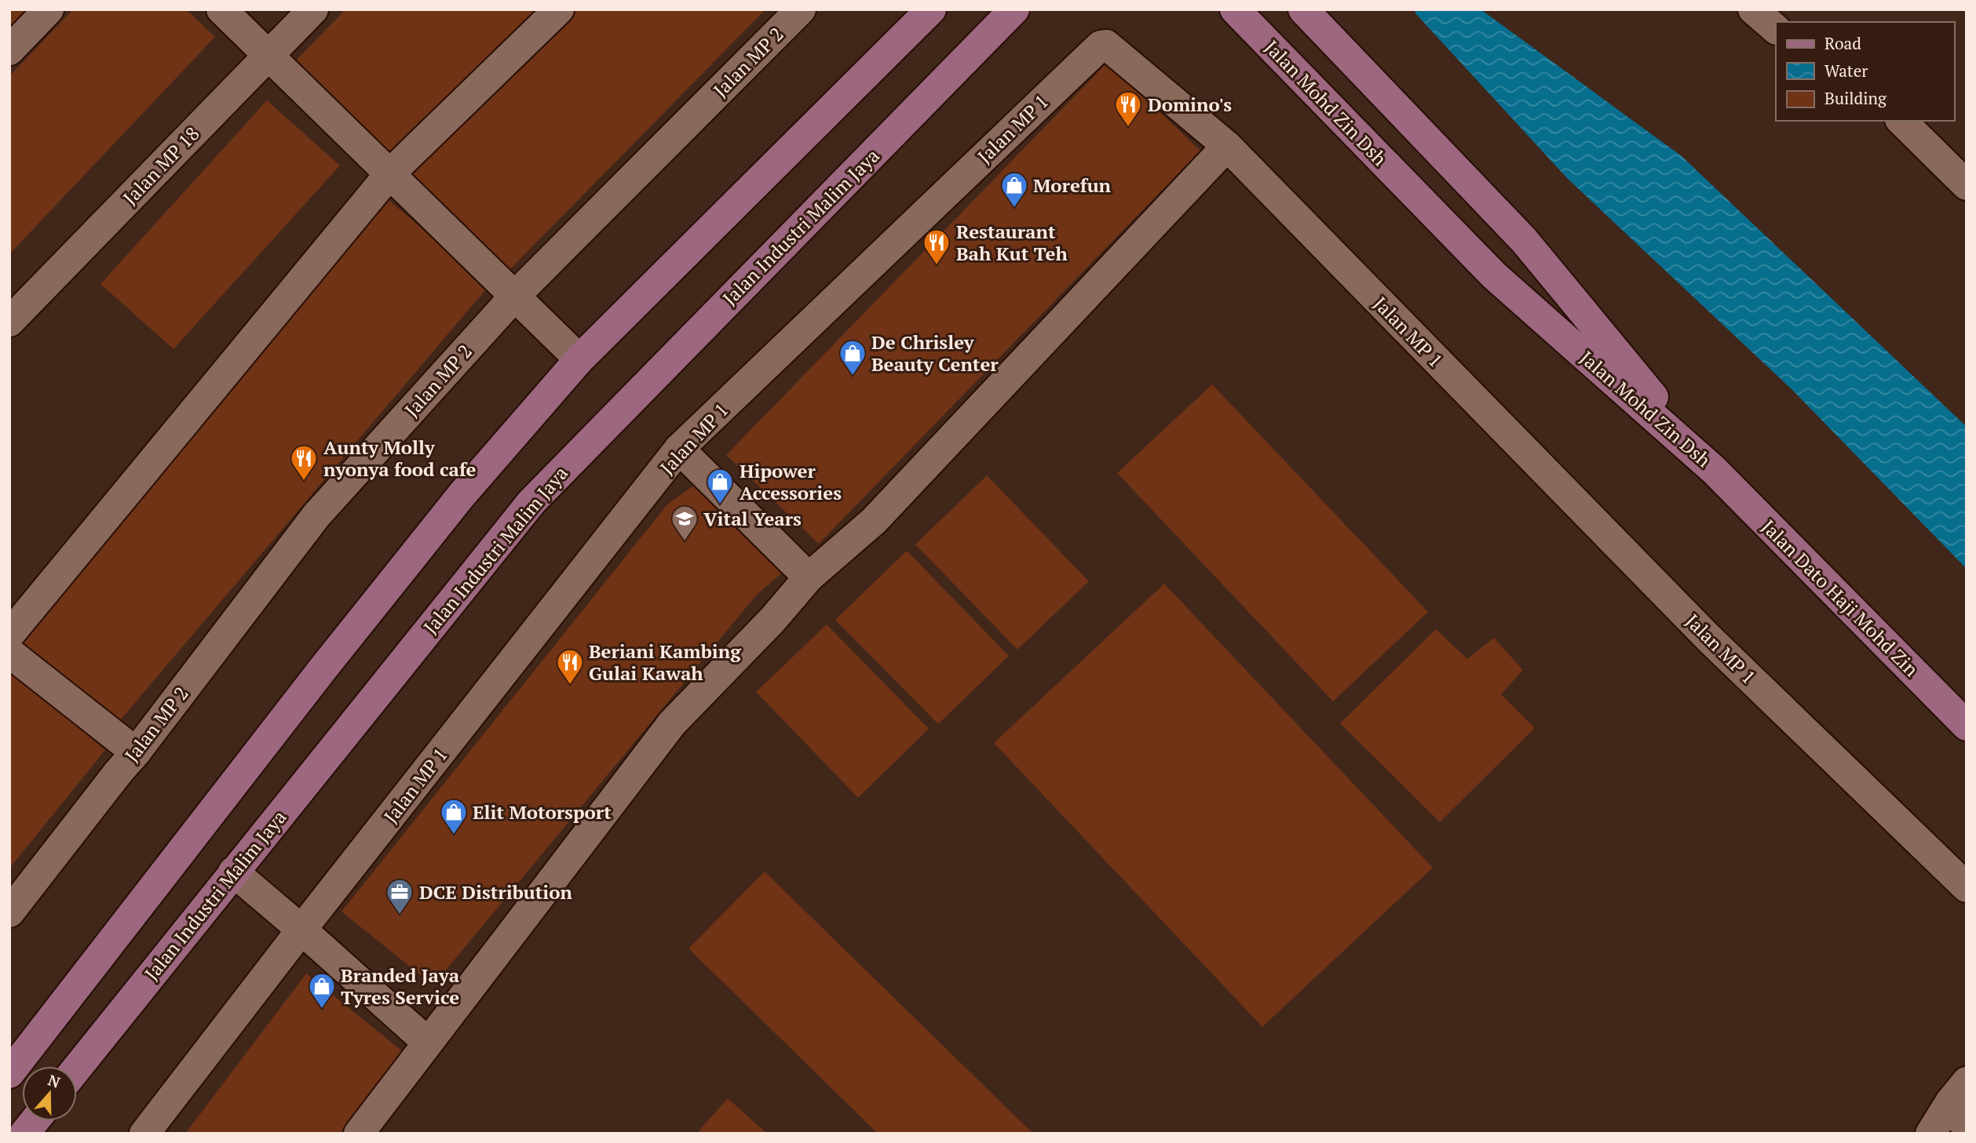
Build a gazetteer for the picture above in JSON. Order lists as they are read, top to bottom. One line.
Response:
{"streets":{"main road":["Jalan Mohd Zin Dsh","Jalan Industri Malim Jaya","Jalan Dato Haji Mohd Zin"],"street":["Jalan MP 2","Jalan MP 1","Jalan MP 18"]},"crossings":[["Jalan Mohd Zin Dsh","Jalan Dato Haji Mohd Zin"]],"places":{"restaurant":["Domino's","Restaurant Bah Kut Teh","Aunty Molly nyonya food cafe","Beriani Kambing Gulai Kawah"],"shop":["Morefun","De Chrisley Beauty Center","Hipower Accessories","Elit Motorsport","Branded Jaya Tyres Service"],"school or university":["Vital Years"],"office":["DCE Distribution"]},"legend":["Road","Water","Building"],"north":"top"}
